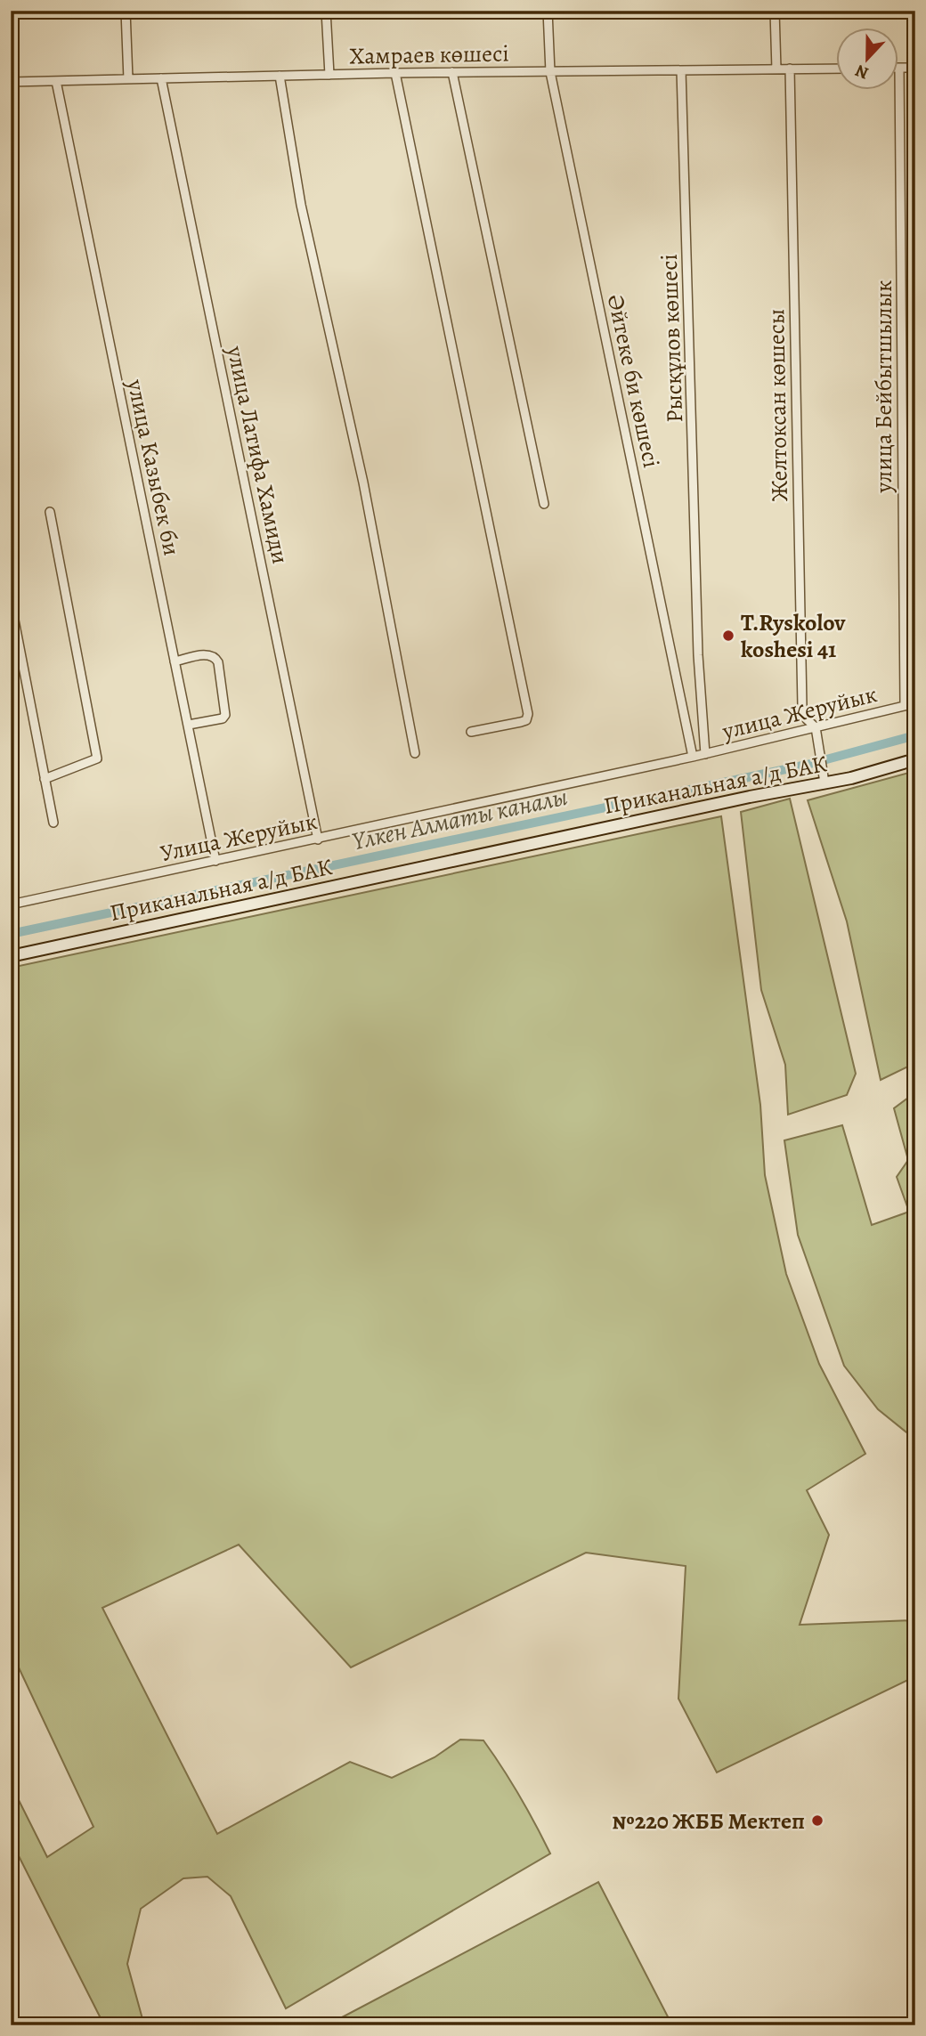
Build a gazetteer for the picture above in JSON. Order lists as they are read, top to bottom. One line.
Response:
{"streets":{"street":["Хамраев көшесі","Рысқұлов көшесі","Әйтеке би көшесі","улица Бейбытшылык","Желтоксан көшесы","улица Латифа Хамиди","улица Казыбек би","улица Жеруйык","Приканальная а/д БАК","Улица Жеруйык"]},"crossings":[["Хамраев көшесі","Рысқұлов көшесі"],["Хамраев көшесі","Әйтеке би көшесі"],["Хамраев көшесі","Желтоксан көшесы"],["Хамраев көшесі","улица Латифа Хамиди"],["Хамраев көшесі","улица Казыбек би"],["Рысқұлов көшесі","улица Жеруйык"],["Әйтеке би көшесі","улица Жеруйык"],["Әйтеке би көшесі","Улица Жеруйык"],["улица Бейбытшылык","улица Жеруйык"],["Желтоксан көшесы","улица Жеруйык"],["Желтоксан көшесы","Приканальная а/д БАК"],["улица Латифа Хамиди","Улица Жеруйык"],["улица Казыбек би","Улица Жеруйык"],["улица Жеруйык","Улица Жеруйык"]],"water":["Үлкен Алматы каналы"],"places":["T.Ryskolov koshesi 41","№220 ЖББ Мектеп"],"north":"bottom"}
